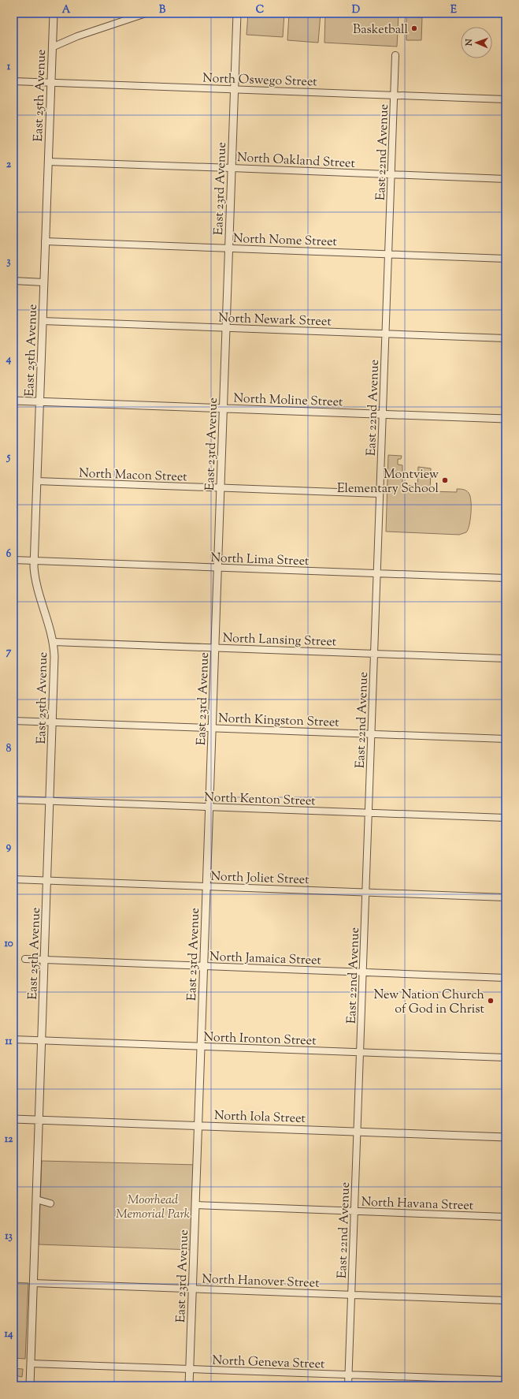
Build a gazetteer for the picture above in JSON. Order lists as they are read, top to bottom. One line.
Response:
{"streets":{"street":["North Oswego Street","East 25th Avenue","East 22nd Avenue","North Oakland Street","East 23rd Avenue","North Nome Street","North Newark Street","North Moline Street","North Macon Street","North Lima Street","North Lansing Street","North Kingston Street","North Kenton Street","North Joliet Street","North Jamaica Street","North Ironton Street","North Iola Street","North Havana Street","North Hanover Street","North Geneva Street"]},"crossings":[["North Oswego Street","East 25th Avenue"],["North Oswego Street","East 22nd Avenue"],["North Oswego Street","East 23rd Avenue"],["East 25th Avenue","North Oakland Street"],["East 25th Avenue","North Nome Street"],["East 25th Avenue","North Newark Street"],["East 25th Avenue","North Moline Street"],["East 25th Avenue","North Macon Street"],["East 25th Avenue","North Lima Street"],["East 25th Avenue","North Lansing Street"],["East 25th Avenue","North Kingston Street"],["East 25th Avenue","North Kenton Street"],["East 25th Avenue","North Joliet Street"],["East 25th Avenue","North Jamaica Street"],["East 25th Avenue","North Ironton Street"],["East 25th Avenue","North Iola Street"],["East 25th Avenue","North Hanover Street"],["East 25th Avenue","North Geneva Street"],["East 22nd Avenue","North Oakland Street"],["East 22nd Avenue","North Nome Street"],["East 22nd Avenue","North Newark Street"],["East 22nd Avenue","North Moline Street"],["East 22nd Avenue","North Macon Street"],["East 22nd Avenue","North Lima Street"],["East 22nd Avenue","North Lansing Street"],["East 22nd Avenue","North Kingston Street"],["East 22nd Avenue","North Kenton Street"],["East 22nd Avenue","North Joliet Street"],["East 22nd Avenue","North Jamaica Street"],["East 22nd Avenue","North Ironton Street"],["East 22nd Avenue","North Iola Street"],["East 22nd Avenue","North Havana Street"],["East 22nd Avenue","North Hanover Street"],["East 22nd Avenue","North Geneva Street"],["North Oakland Street","East 23rd Avenue"],["East 23rd Avenue","North Nome Street"],["East 23rd Avenue","North Newark Street"],["East 23rd Avenue","North Moline Street"],["East 23rd Avenue","North Macon Street"],["East 23rd Avenue","North Lima Street"],["East 23rd Avenue","North Lansing Street"],["East 23rd Avenue","North Kingston Street"],["East 23rd Avenue","North Kenton Street"],["East 23rd Avenue","North Joliet Street"],["East 23rd Avenue","North Jamaica Street"],["East 23rd Avenue","North Ironton Street"],["East 23rd Avenue","North Iola Street"],["East 23rd Avenue","North Havana Street"],["East 23rd Avenue","North Hanover Street"],["East 23rd Avenue","North Geneva Street"]],"parks":["Moorhead Memorial Park"],"places":["Basketball","Montview Elementary School","New Nation Church of God in Christ"],"north":"left","grid":{"columns":["A","B","C","D","E"],"rows":["1","2","3","4","5","6","7","8","9","10","11","12","13","14"]}}
